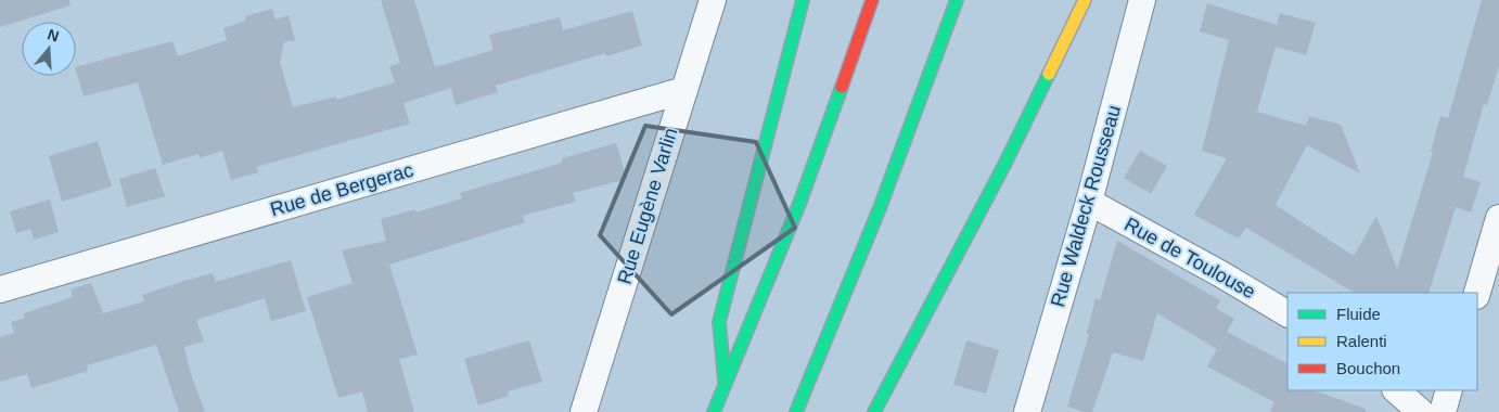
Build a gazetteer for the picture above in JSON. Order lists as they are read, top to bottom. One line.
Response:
{"streets":{"street":["Rue de Bergerac","Rue Eugène Varlin","Rue Waldeck Rousseau","Rue de Toulouse"]},"crossings":[["Rue de Bergerac","Rue Eugène Varlin"],["Rue Waldeck Rousseau","Rue de Toulouse"]],"legend":["Fluide","Ralenti","Bouchon"],"north":"top"}
